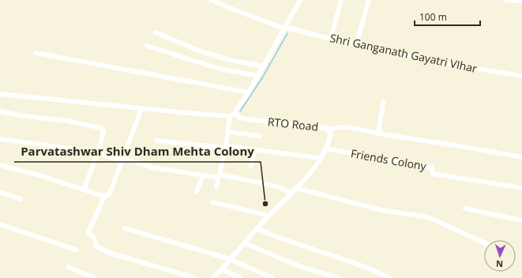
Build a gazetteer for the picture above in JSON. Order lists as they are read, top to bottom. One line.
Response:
{"streets":{"street":["Shri Ganganath Gayatri VIhar","RTO Road","Friends Colony"]},"crossings":[["RTO Road","Friends Colony"]],"places":["Parvatashwar Shiv Dham Mehta Colony"],"scale_bar":"100 m","north":"bottom"}
